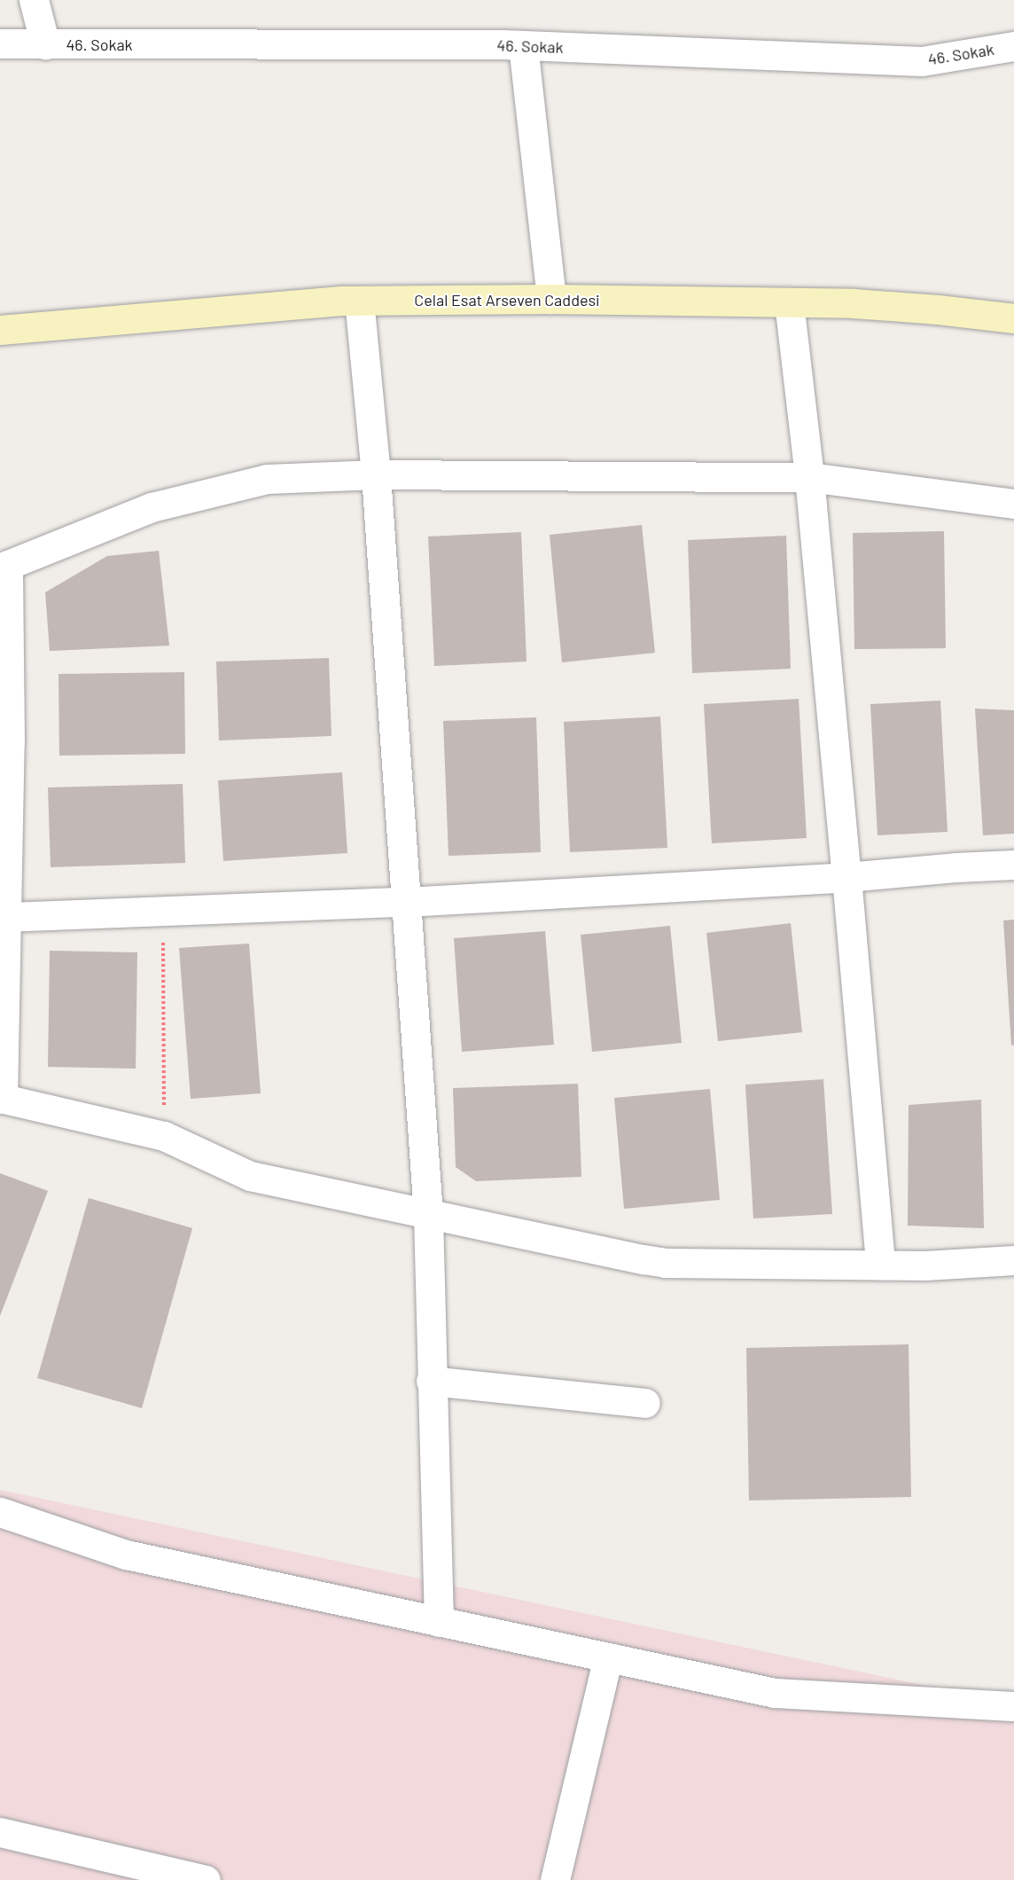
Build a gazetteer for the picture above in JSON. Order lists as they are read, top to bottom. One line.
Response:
{"streets":{"main road":["Celal Esat Arseven Caddesi"],"street":["46. Sokak"]}}
